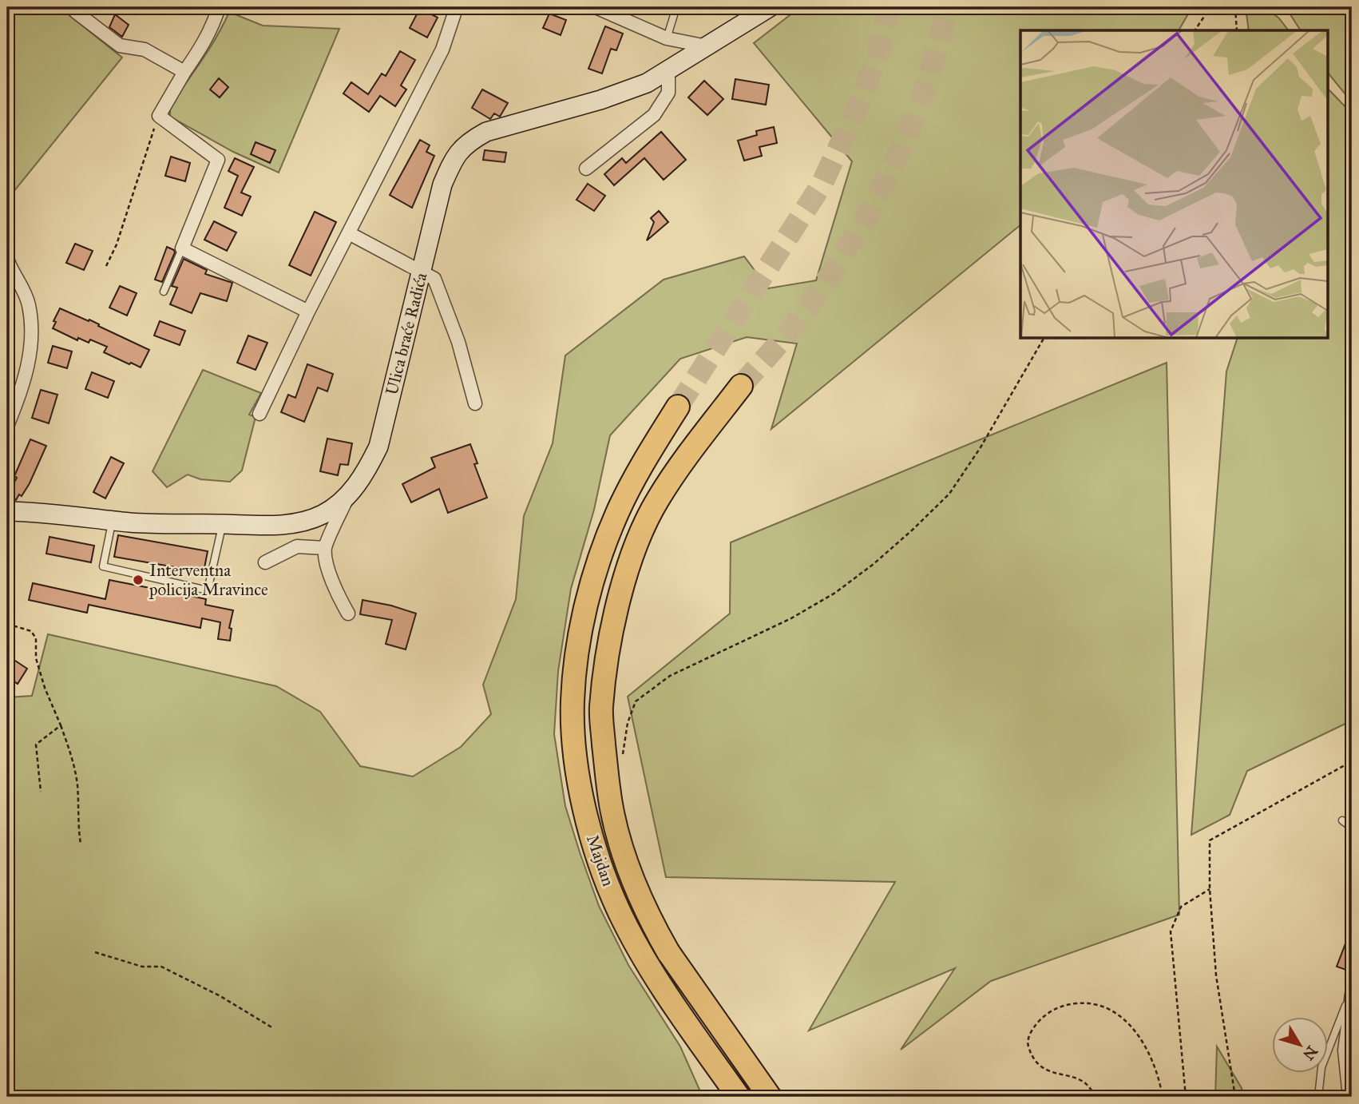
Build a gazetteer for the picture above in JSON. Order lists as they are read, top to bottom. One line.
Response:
{"streets":{"highway":["Majdan"],"main road":["Ulica braće Radića"]},"places":["Interventna policija Mravince"],"north":"bottom right"}
